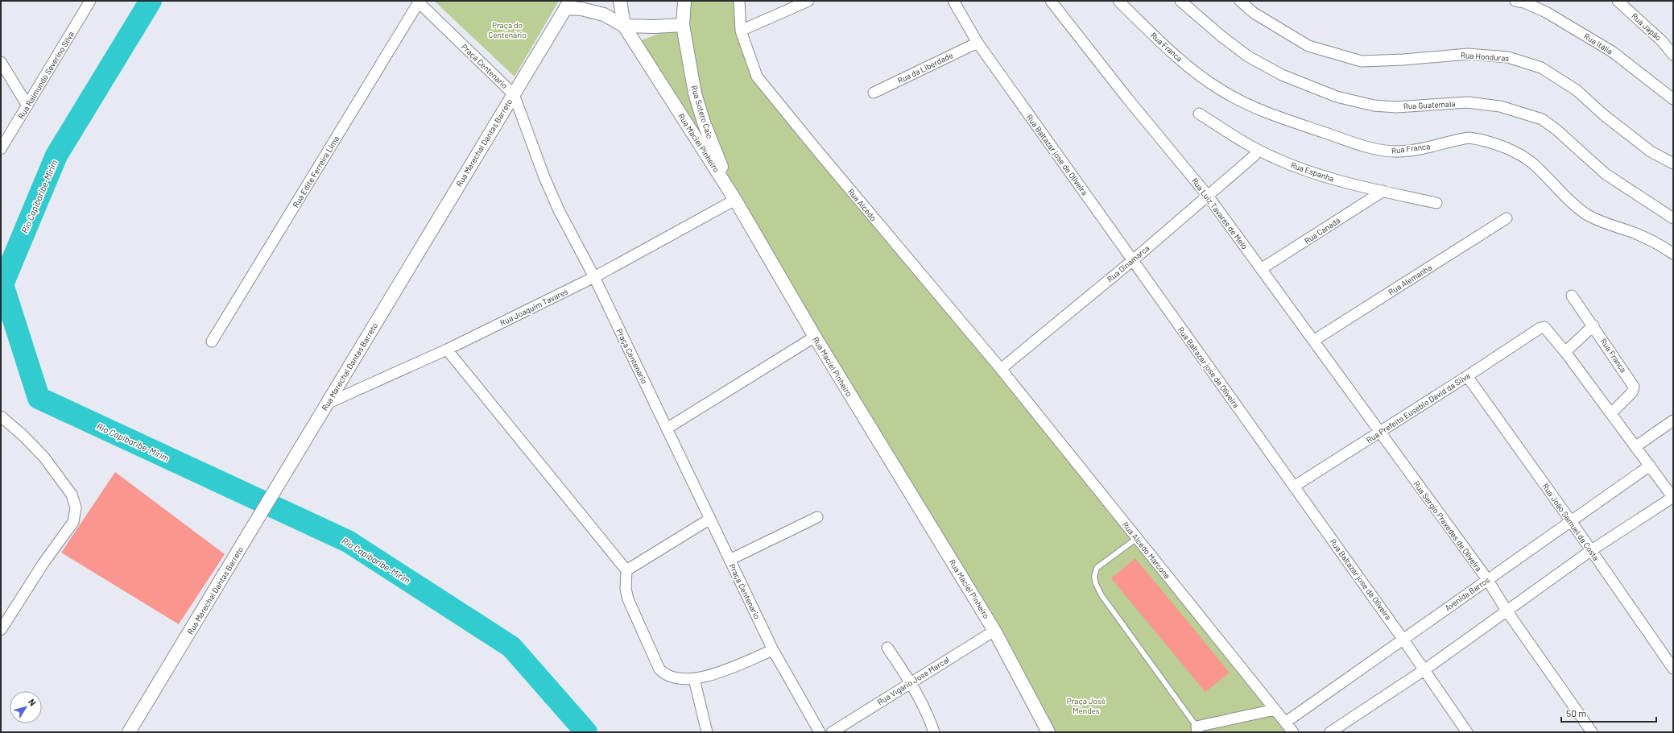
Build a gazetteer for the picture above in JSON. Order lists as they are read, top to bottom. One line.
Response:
{"streets":{"street":["Rua Japão","Rua Itália","Rua Franca","Rua Honduras","Praça Centenario","Rua da Liberdade","Rua Raimundo Severino Silva","Rua Guatemala","Rua Sotero Caio","Rua Marechal Dantas Barreto","Rua Maciel Pinheiro","Rua Baltazar jose de Oliveira","Rua Edite Ferreira Lima","Rua Espanha","Rua Alcedo","Rua Luiz Tavares de Melo","Rua Canadá","Rua Dinamarca","Rua Alemanha","Rua Joaquim Tavares","Rua Prefeito Eusebio David da Silva","Rua João Samuel da Costa","Rua Sergio Praxedes de Oliveira","Rua Alcedo Marcone","Avenida Barros","Rua Vigario Jose Marcal"]},"crossings":[["Praça Centenario","Rua Marechal Dantas Barreto"],["Praça Centenario","Rua Edite Ferreira Lima"],["Praça Centenario","Rua Joaquim Tavares"],["Rua da Liberdade","Rua Baltazar jose de Oliveira"],["Rua Sotero Caio","Rua Maciel Pinheiro"],["Rua Sotero Caio","Rua Joaquim Tavares"],["Rua Marechal Dantas Barreto","Rua Joaquim Tavares"],["Rua Maciel Pinheiro","Rua Joaquim Tavares"],["Rua Maciel Pinheiro","Rua Vigario Jose Marcal"],["Rua Baltazar jose de Oliveira","Rua Dinamarca"],["Rua Baltazar jose de Oliveira","Rua Prefeito Eusebio David da Silva"],["Rua Baltazar jose de Oliveira","Avenida Barros"],["Rua Espanha","Rua Canadá"],["Rua Alcedo","Rua Dinamarca"],["Rua Alcedo","Rua Alcedo Marcone"],["Rua Luiz Tavares de Melo","Rua Canadá"],["Rua Luiz Tavares de Melo","Rua Dinamarca"],["Rua Luiz Tavares de Melo","Rua Alemanha"],["Rua Luiz Tavares de Melo","Rua Prefeito Eusebio David da Silva"],["Rua Luiz Tavares de Melo","Rua Sergio Praxedes de Oliveira"],["Rua Dinamarca","Rua Alcedo Marcone"],["Rua Prefeito Eusebio David da Silva","Rua João Samuel da Costa"],["Rua Prefeito Eusebio David da Silva","Rua Sergio Praxedes de Oliveira"],["Rua João Samuel da Costa","Avenida Barros"],["Rua Sergio Praxedes de Oliveira","Avenida Barros"],["Rua Alcedo Marcone","Avenida Barros"]],"water":["Rio Capibaribe-Mirim"],"parks":["Praça do Centenário","Praça José Mendes"],"scale_bar":"50 m","north":"top right"}
